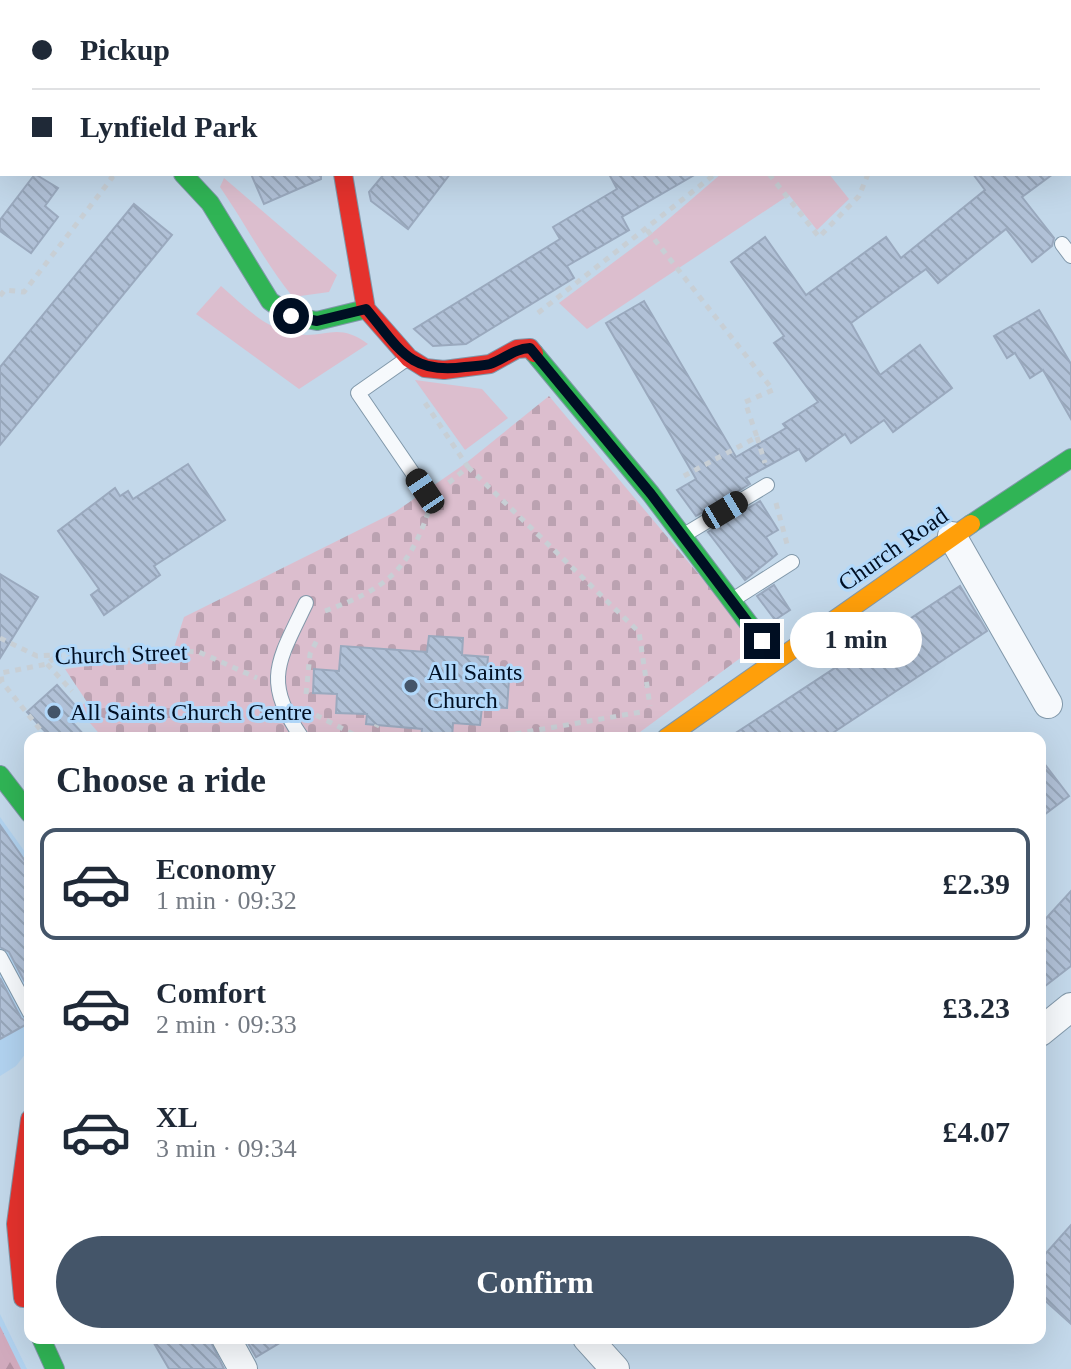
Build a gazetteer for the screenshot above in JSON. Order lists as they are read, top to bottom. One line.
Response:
{"streets":{"street":["Church Road"],"path":["Church Street"]},"places":["All Saints Church","All Saints Church Centre"],"page":{"banner":["Pickup","Lynfield Park"],"bubble":"1 min","heading":"Choose a ride","list":[{"name":"Economy","note":"1 min · 09:32","value":"£2.39"},{"name":"Comfort","note":"2 min · 09:33","value":"£3.23"},{"name":"XL","note":"3 min · 09:34","value":"£4.07"}],"buttons":"Confirm"}}
